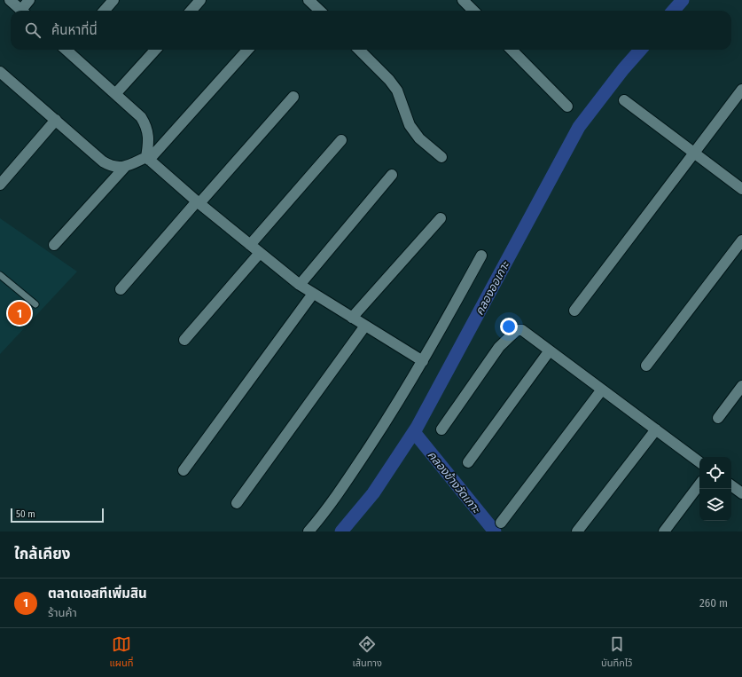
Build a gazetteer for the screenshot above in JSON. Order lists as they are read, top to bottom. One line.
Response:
{"water":["คลองออเกาะ","คลองข้างวัดเกาะ"],"scale_bar":"50 m","page":{"search":"ค้นหาที่นี่","pins":"1","scale":"50 m","heading":"ใกล้เคียง","list":[{"mark":"1","name":"ตลาดเอสทีเพิ่มสิน","note":"ร้านค้า","value":"260 m"}],"nav":["แผนที่","เส้นทาง","บันทึกไว้"]}}
